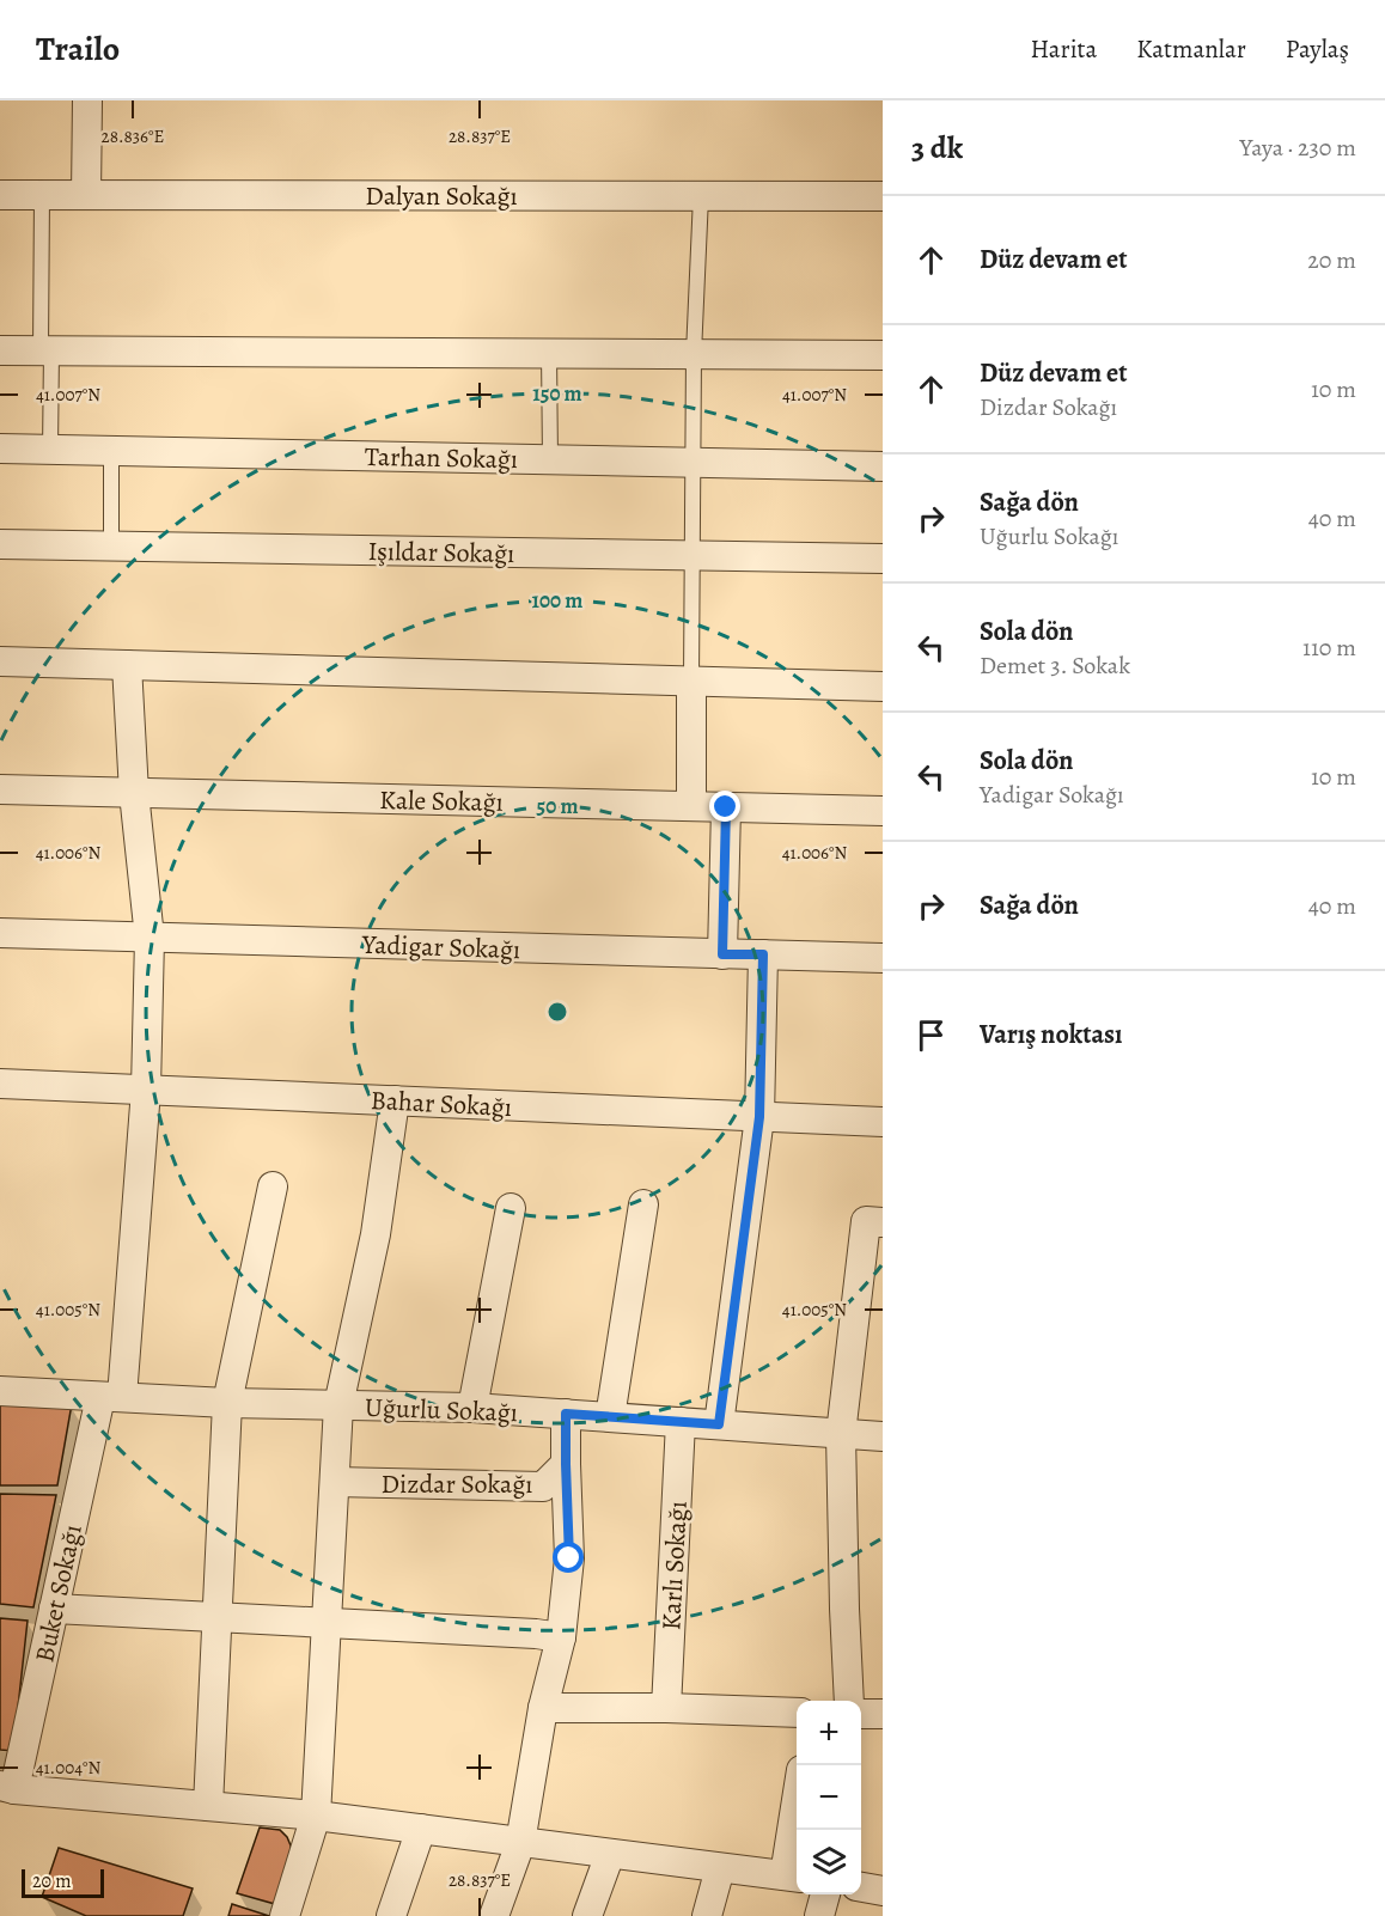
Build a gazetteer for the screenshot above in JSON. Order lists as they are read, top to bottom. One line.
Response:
{"streets":{"street":["Dalyan Sokağı","Tarhan Sokağı","Işıldar Sokağı","Kale Sokağı","Yadigar Sokağı","Bahar Sokağı","Uğurlu Sokağı","Dizdar Sokağı","Karlı Sokağı","Buket Sokağı"]},"crossings":[["Kale Sokağı","Buket Sokağı"],["Yadigar Sokağı","Buket Sokağı"],["Bahar Sokağı","Buket Sokağı"],["Uğurlu Sokağı","Dizdar Sokağı"],["Uğurlu Sokağı","Karlı Sokağı"],["Uğurlu Sokağı","Buket Sokağı"]],"scale_bar":"20 m","page":{"header":"Trailo","nav":["Harita","Katmanlar","Paylaş"],"heading":["3 dk","Yaya · 230 m"],"list":[["Düz devam et","20 m"],["Düz devam et","Dizdar Sokağı","10 m"],["Sağa dön","Uğurlu Sokağı","40 m"],["Sola dön","Demet 3. Sokak","110 m"],["Sola dön","Yadigar Sokağı","10 m"],["Sağa dön","40 m"],"Varış noktası"],"map_buttons":["+","−"],"scale":"20 m"},"coordinates":["28.836°E","28.837°E","41.007°N","41.006°N","41.005°N","41.004°N"],"rings":["150 m","100 m","50 m"]}
